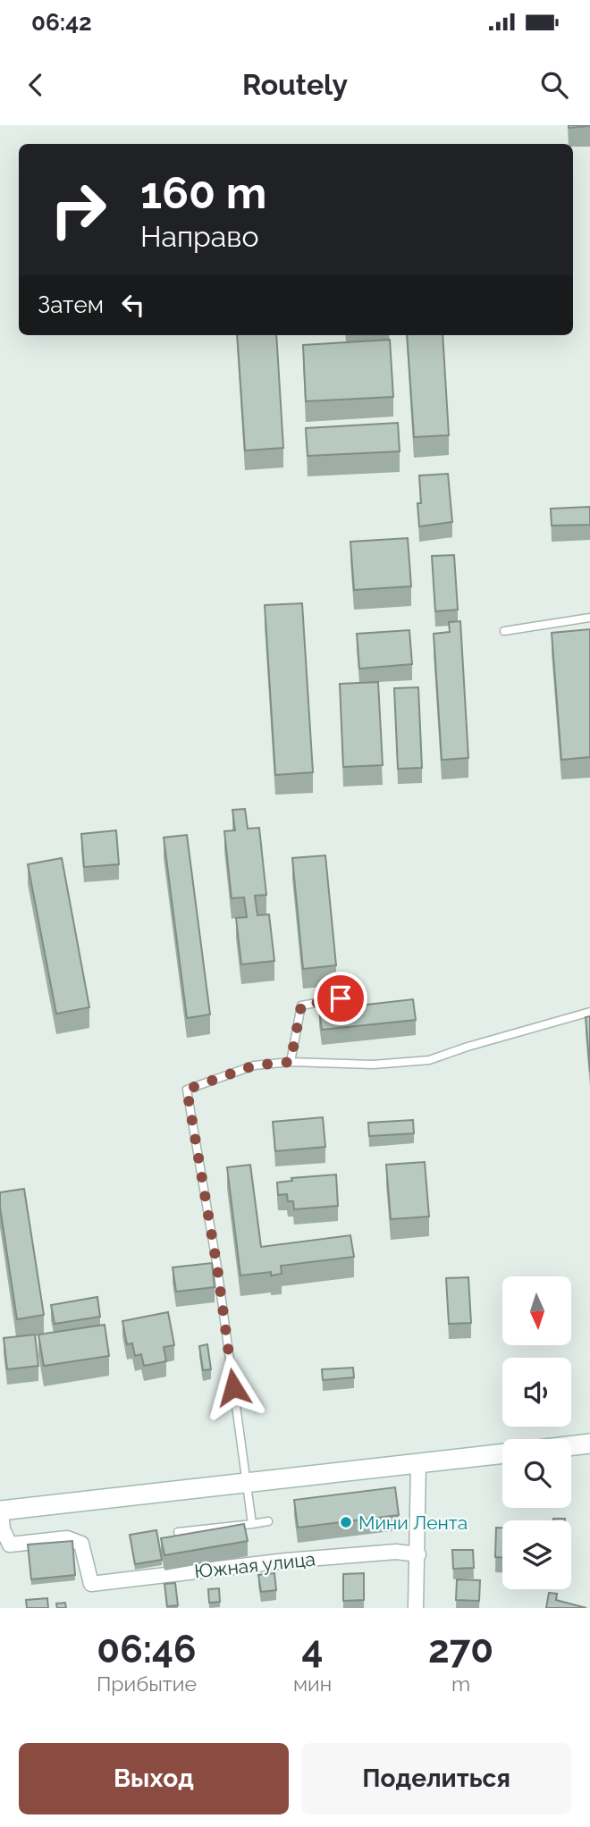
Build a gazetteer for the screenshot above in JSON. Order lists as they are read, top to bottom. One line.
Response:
{"streets":{"street":["Южная улица"]},"places":["Мини Лента"],"north":"bottom","page":{"status":"06:42","header":"Routely","turn":["160 m","Направо"],"then":"Затем","eta":["06:46","Прибытие","4","мин","270","m"],"buttons":["Выход","Поделиться"]}}
